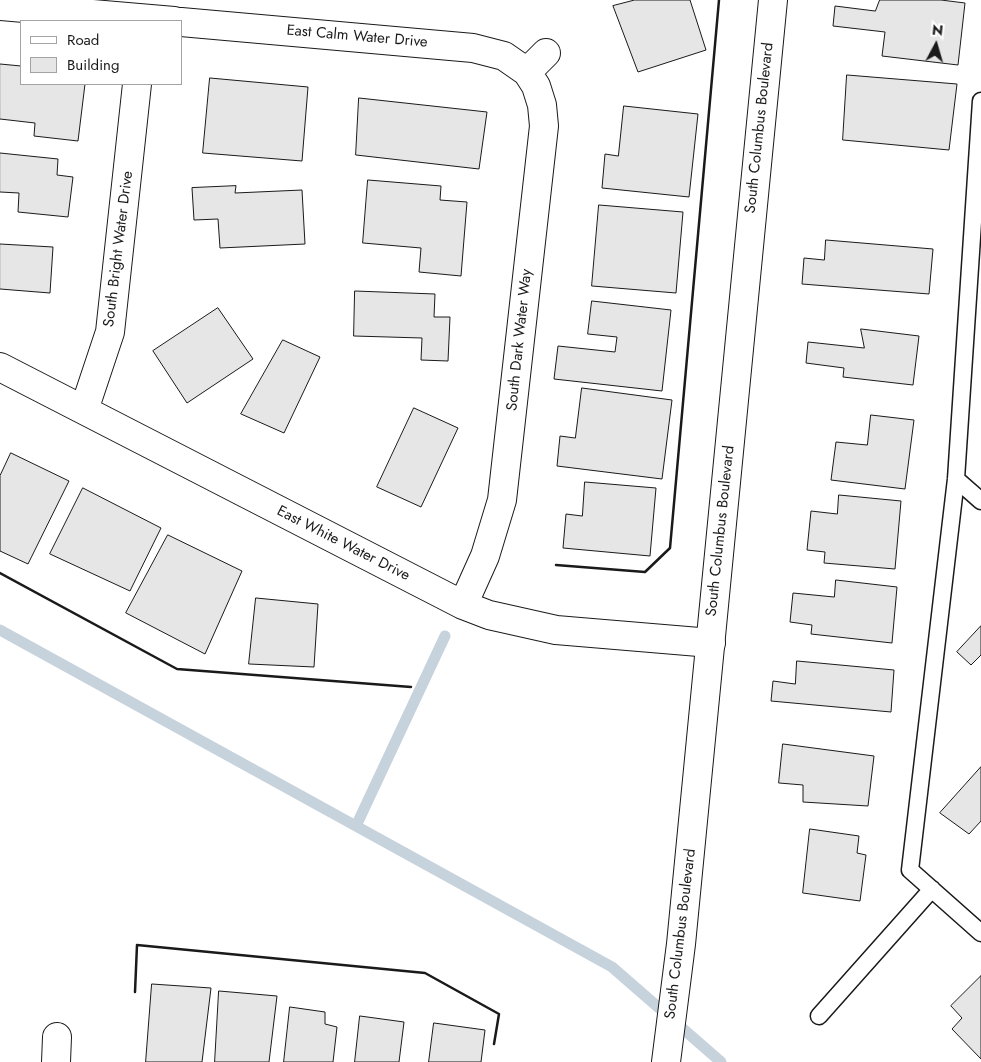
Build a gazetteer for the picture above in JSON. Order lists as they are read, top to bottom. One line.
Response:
{"streets":{"street":["East Calm Water Drive","South Columbus Boulevard","South Bright Water Drive","South Dark Water Way","East White Water Drive"]},"crossings":[["East Calm Water Drive","South Dark Water Way"],["South Columbus Boulevard","East White Water Drive"],["South Bright Water Drive","East White Water Drive"],["South Dark Water Way","East White Water Drive"]],"legend":["Road","Building"],"north":"top"}
